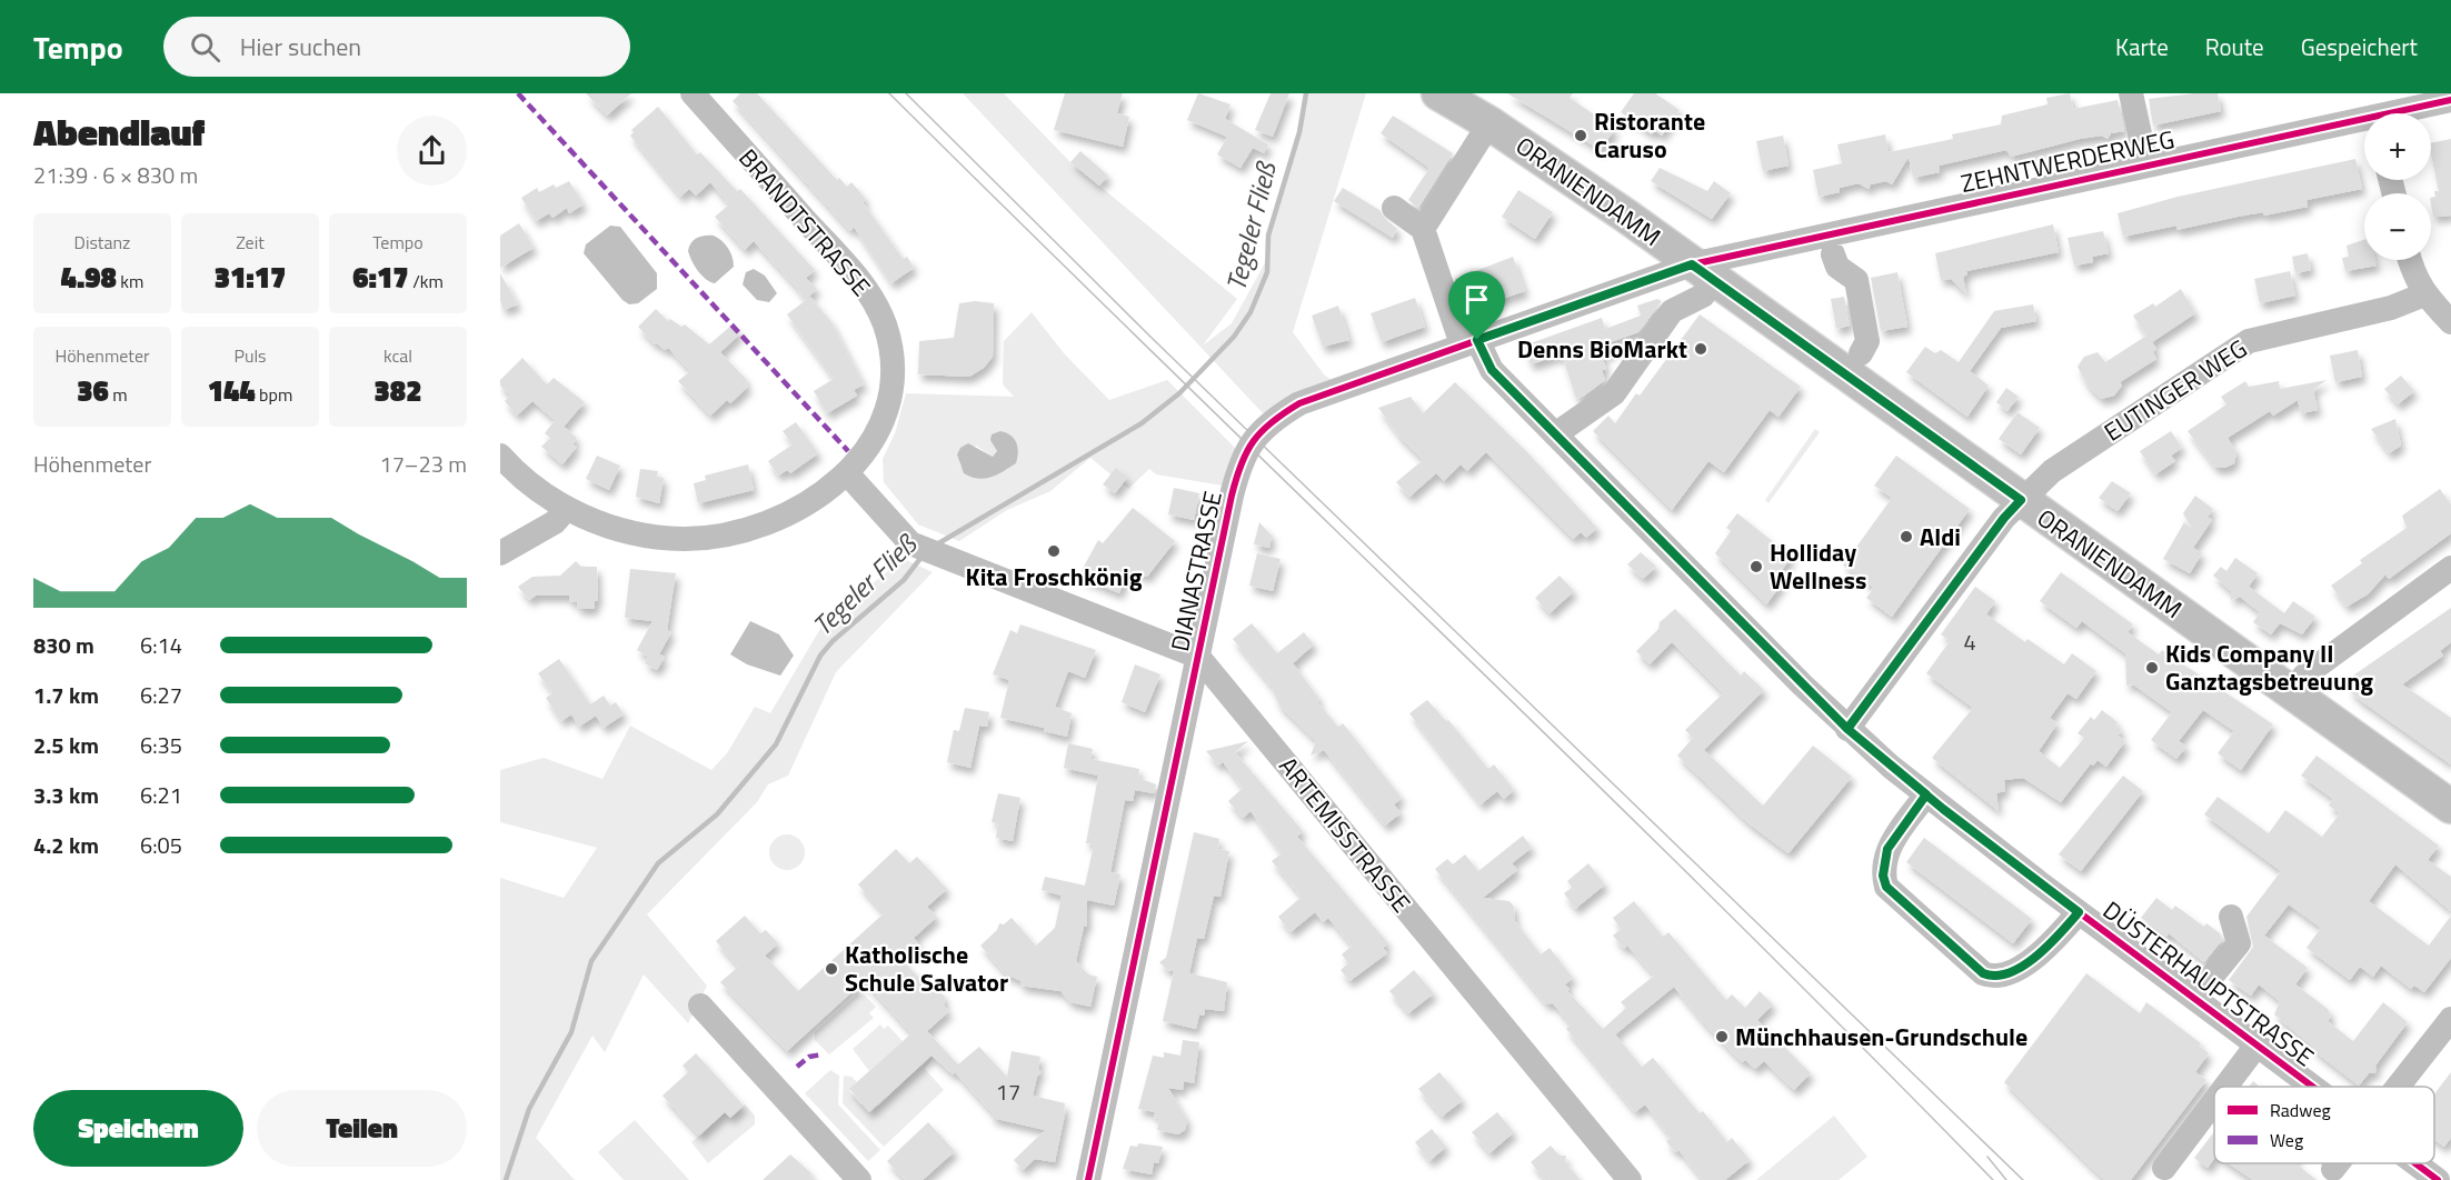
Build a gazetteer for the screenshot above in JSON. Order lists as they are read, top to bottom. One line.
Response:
{"streets":{"main road":["ORANIENDAMM"],"street":["ZEHNTWERDERWEG","BRANDTSTRASSE","EUTINGER WEG","DIANASTRASSE","ARTEMISSTRASSE","DÜSTERHAUPTSTRASSE"]},"crossings":[["ZEHNTWERDERWEG","ORANIENDAMM"],["ZEHNTWERDERWEG","DIANASTRASSE"],["ORANIENDAMM","EUTINGER WEG"],["ORANIENDAMM","DIANASTRASSE"],["BRANDTSTRASSE","ARTEMISSTRASSE"],["EUTINGER WEG","DÜSTERHAUPTSTRASSE"],["DIANASTRASSE","ARTEMISSTRASSE"],["DIANASTRASSE","DÜSTERHAUPTSTRASSE"]],"water":["Tegeler Fließ"],"places":["Ristorante Caruso","Denns BioMarkt","Aldi","Kita Froschkönig","Holliday Wellness","Kids Company II Ganztagsbetreuung","Katholische Schule Salvator","Münchhausen-Grundschule"],"house_numbers":["4","17"],"legend":["Radweg","Weg"],"page":{"header":"Tempo","search":"Hier suchen","nav":["Karte","Route","Gespeichert"],"heading":["Abendlauf","21:39 · 6 × 830 m"],"map_buttons":["+","−"],"stats":[["Distanz","4.98 km"],["Zeit","31:17"],["Tempo","6:17 /km"],["Höhenmeter","36 m"],["Puls","144 bpm"],["kcal","382"]],"chart":["Höhenmeter","17–23 m"],"list":[{"name":"830 m","note":"6:14"},{"name":"1.7 km","note":"6:27"},{"name":"2.5 km","note":"6:35"},{"name":"3.3 km","note":"6:21"},{"name":"4.2 km","note":"6:05"}],"buttons":["Speichern","Teilen"]}}
